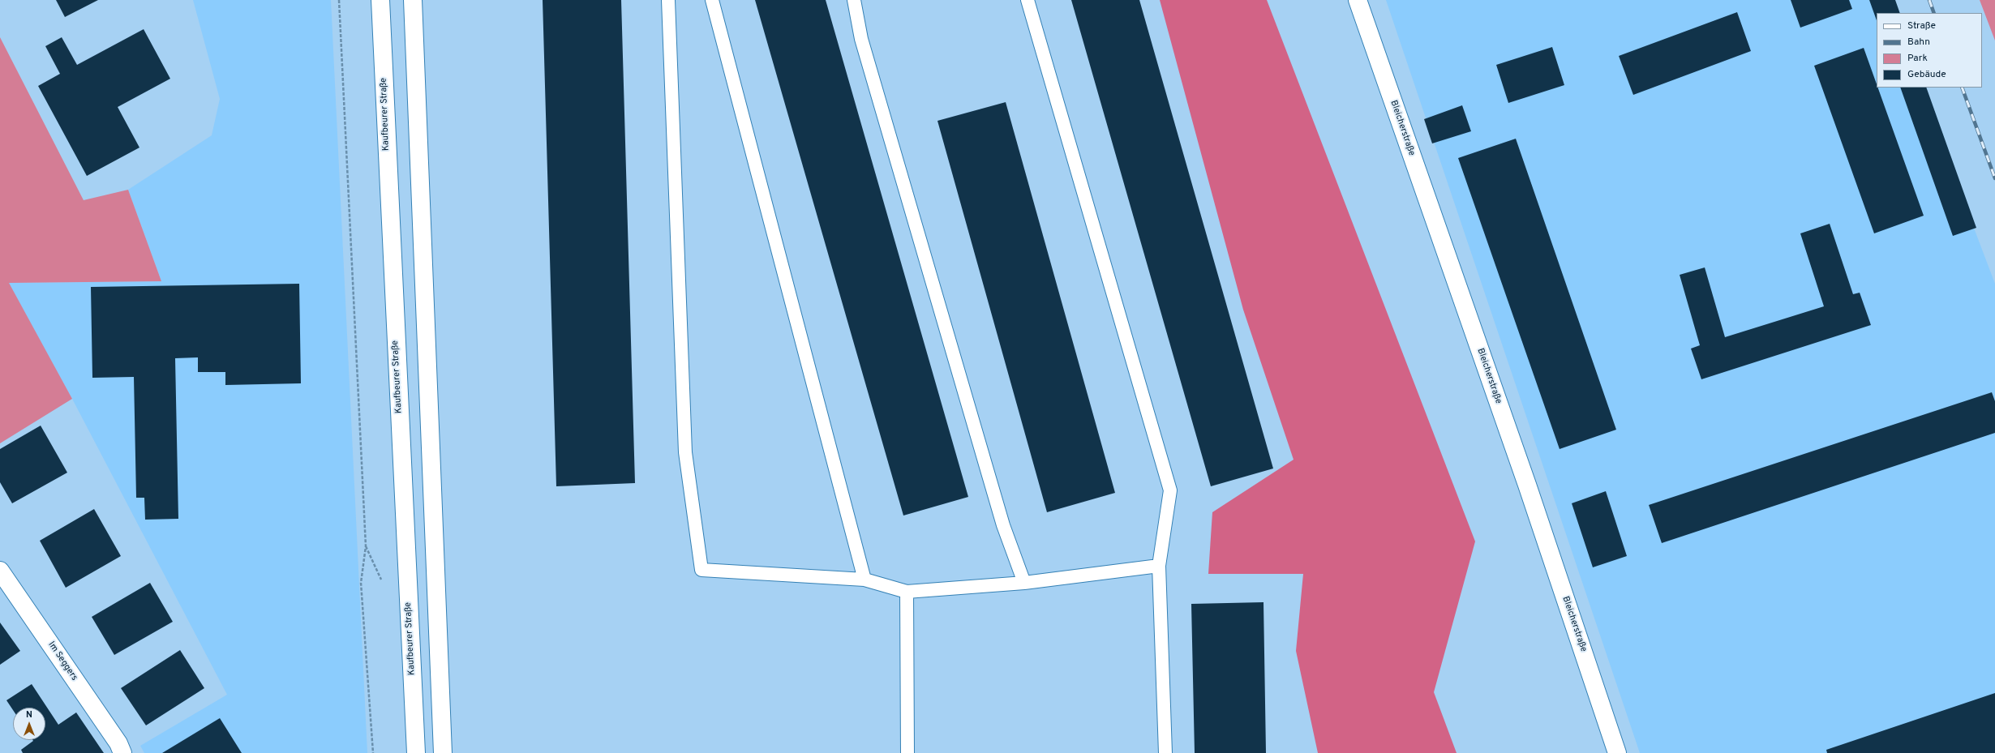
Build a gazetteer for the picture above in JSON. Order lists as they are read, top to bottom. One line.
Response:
{"streets":{"main road":["Kaufbeurer Straße","Bleicherstraße","Im Seggers"]},"legend":["Straße","Bahn","Park","Gebäude"],"north":"top"}
